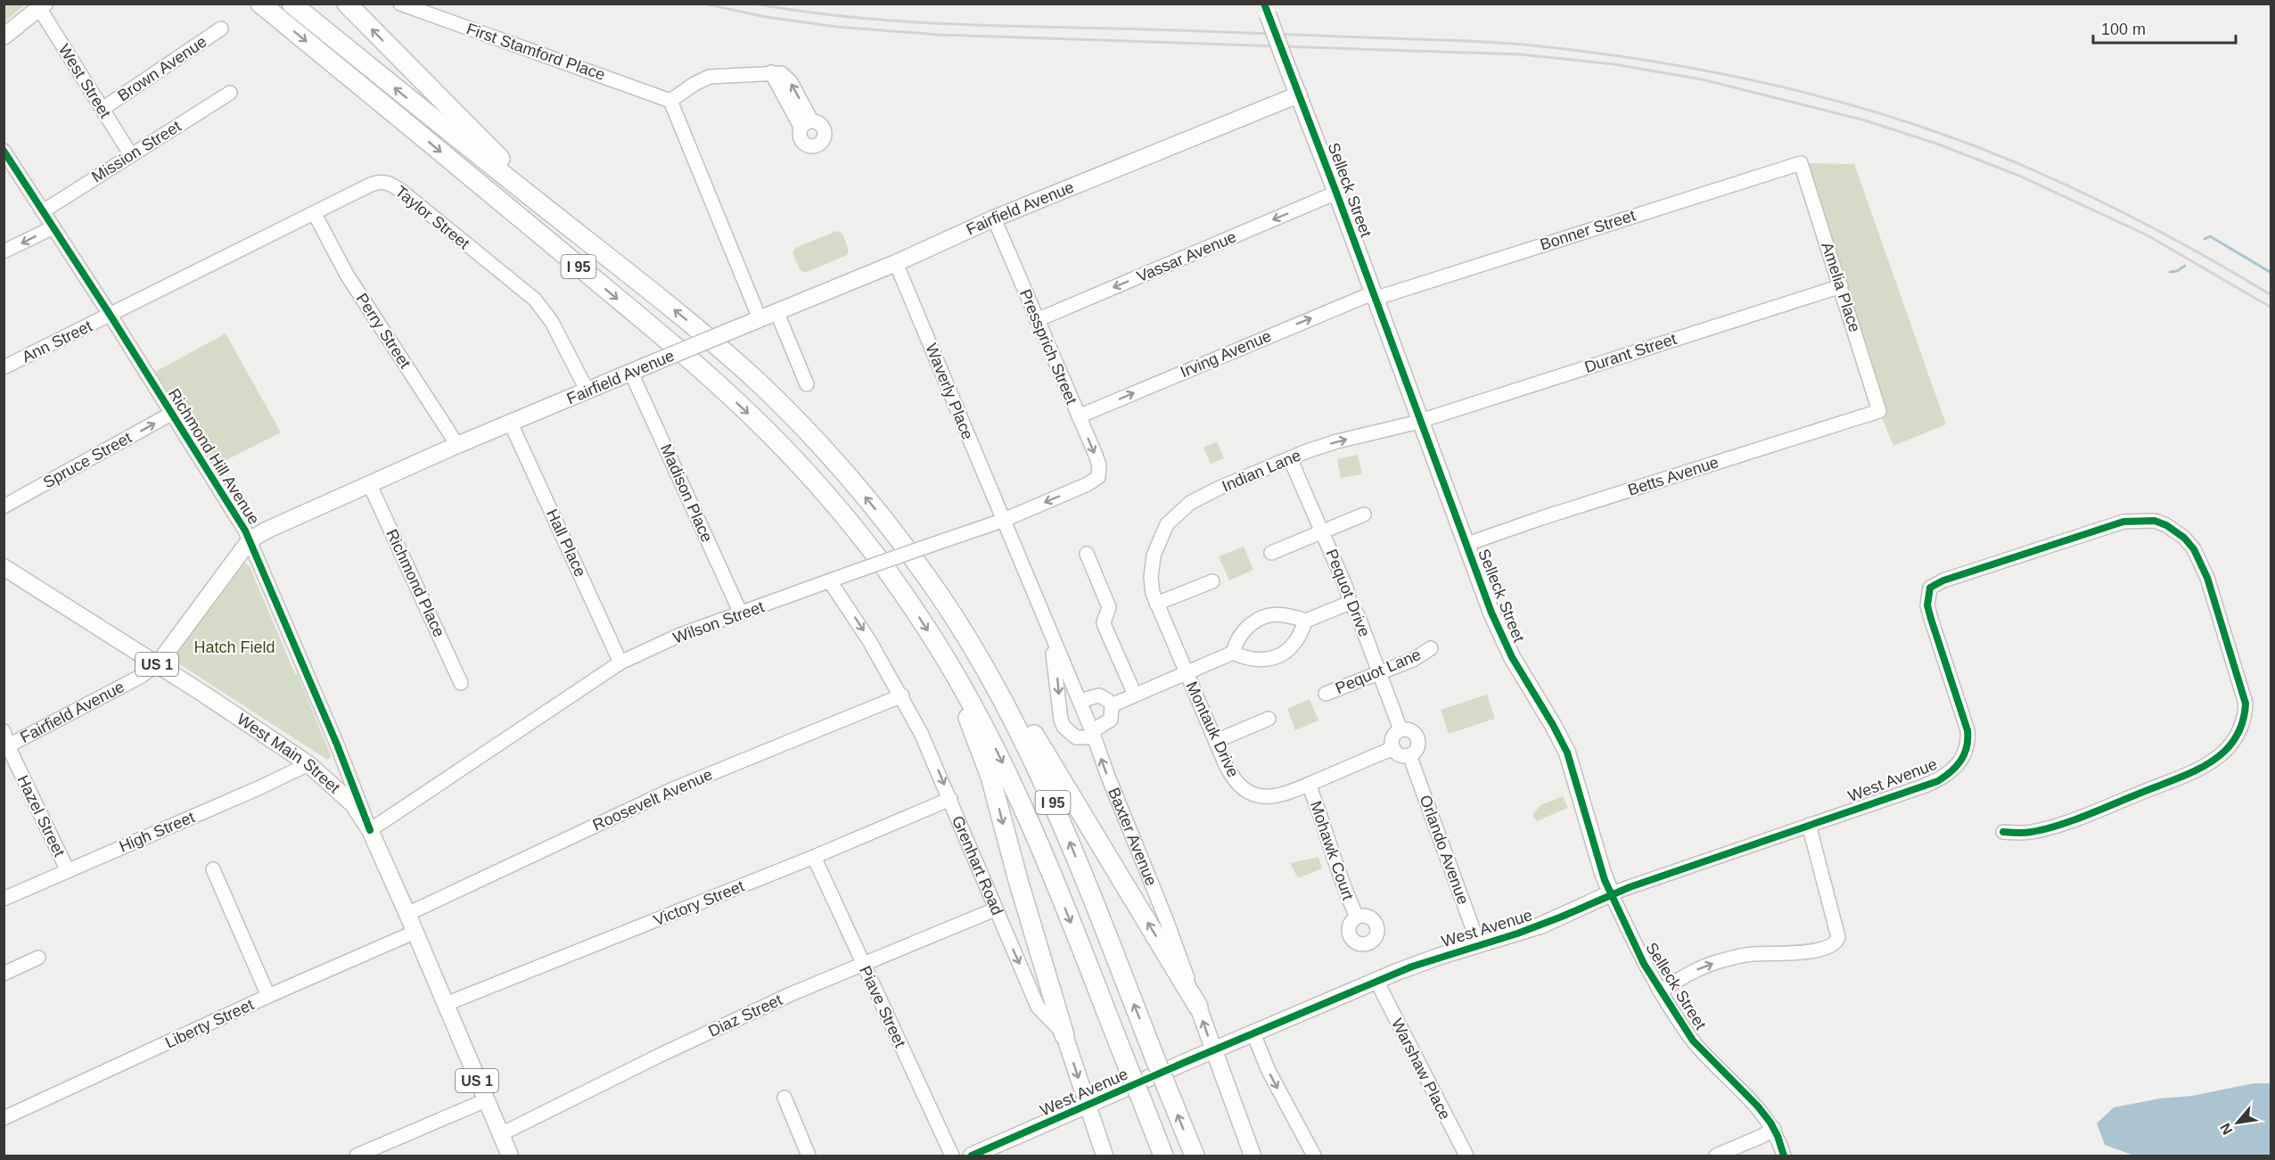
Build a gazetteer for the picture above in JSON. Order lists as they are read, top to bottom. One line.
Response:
{"streets":{"highway":["I 95"],"main road":["Selleck Street","Fairfield Avenue","US 1","West Main Street","West Avenue","Baxter Avenue","Grenhart Road"],"street":["First Stamford Place","Brown Avenue","West Street","Mission Street","Taylor Street","Bonner Street","Vassar Avenue","Amelia Place","Perry Street","Ann Street","Pressprich Street","Durant Street","Irving Avenue","Waverly Place","Richmond Hill Avenue","Spruce Street","Indian Lane","Betts Avenue","Madison Place","Hall Place","Richmond Place","Pequot Drive","Wilson Street","Pequot Lane","Montauk Drive","Roosevelt Avenue","Hazel Street","High Street","Orlando Avenue","Mohawk Court","Victory Street","Piave Street","Diaz Street","Liberty Street","Warshaw Place"]},"crossings":[["Brown Avenue","West Street"],["West Street","Mission Street"],["Mission Street","Richmond Hill Avenue"],["Selleck Street","Fairfield Avenue"],["Selleck Street","Bonner Street"],["Selleck Street","Vassar Avenue"],["Selleck Street","Durant Street"],["Selleck Street","Irving Avenue"],["Selleck Street","Indian Lane"],["Selleck Street","Betts Avenue"],["Selleck Street","West Avenue"],["Fairfield Avenue","Taylor Street"],["Fairfield Avenue","Perry Street"],["Fairfield Avenue","Pressprich Street"],["Fairfield Avenue","Waverly Place"],["Fairfield Avenue","Richmond Hill Avenue"],["Fairfield Avenue","Madison Place"],["Fairfield Avenue","Hall Place"],["Fairfield Avenue","Richmond Place"],["Fairfield Avenue","West Main Street"],["Fairfield Avenue","Hazel Street"],["Taylor Street","Perry Street"],["Taylor Street","Ann Street"],["Taylor Street","Richmond Hill Avenue"],["Bonner Street","Amelia Place"],["Bonner Street","Irving Avenue"],["Vassar Avenue","Pressprich Street"],["Amelia Place","Durant Street"],["Amelia Place","Betts Avenue"],["Ann Street","Richmond Hill Avenue"],["Pressprich Street","Irving Avenue"],["Pressprich Street","Wilson Street"],["Durant Street","Indian Lane"],["Waverly Place","Wilson Street"],["Waverly Place","Baxter Avenue"],["Richmond Hill Avenue","Spruce Street"],["Richmond Hill Avenue","Wilson Street"],["Richmond Hill Avenue","West Main Street"],["Indian Lane","Pequot Drive"],["Indian Lane","Montauk Drive"],["Madison Place","Wilson Street"],["Hall Place","Wilson Street"],["Pequot Drive","Pequot Lane"],["Pequot Drive","Montauk Drive"],["Pequot Drive","Orlando Avenue"],["Wilson Street","West Main Street"],["Wilson Street","Baxter Avenue"],["Wilson Street","Grenhart Road"],["Montauk Drive","Orlando Avenue"],["Montauk Drive","Mohawk Court"],["West Main Street","Roosevelt Avenue"],["West Main Street","High Street"],["West Main Street","Victory Street"],["West Main Street","Diaz Street"],["West Main Street","Liberty Street"],["West Avenue","Baxter Avenue"],["West Avenue","Orlando Avenue"],["West Avenue","Grenhart Road"],["West Avenue","Warshaw Place"],["Roosevelt Avenue","Grenhart Road"],["Hazel Street","High Street"],["Grenhart Road","Victory Street"],["Grenhart Road","Diaz Street"],["Victory Street","Piave Street"],["Piave Street","Diaz Street"]],"one_way":["Vassar Avenue","Irving Avenue","Spruce Street","Baxter Avenue","Grenhart Road"],"parks":["Hatch Field"],"scale_bar":"100 m","north":"bottom left"}
